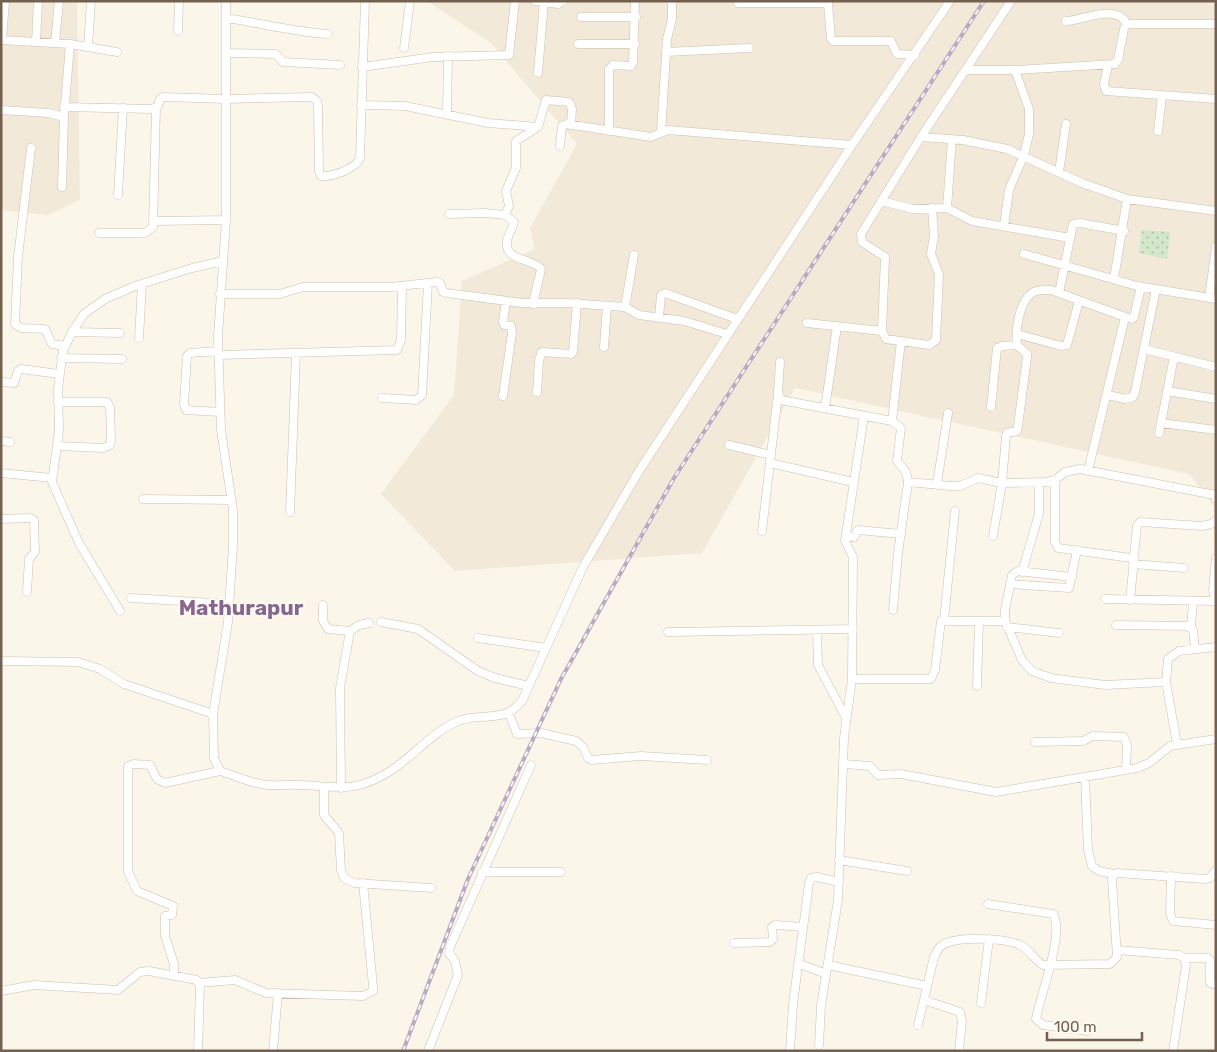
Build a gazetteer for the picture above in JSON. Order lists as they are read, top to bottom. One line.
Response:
{"districts":["Mathurapur"],"scale_bar":"100 m"}
